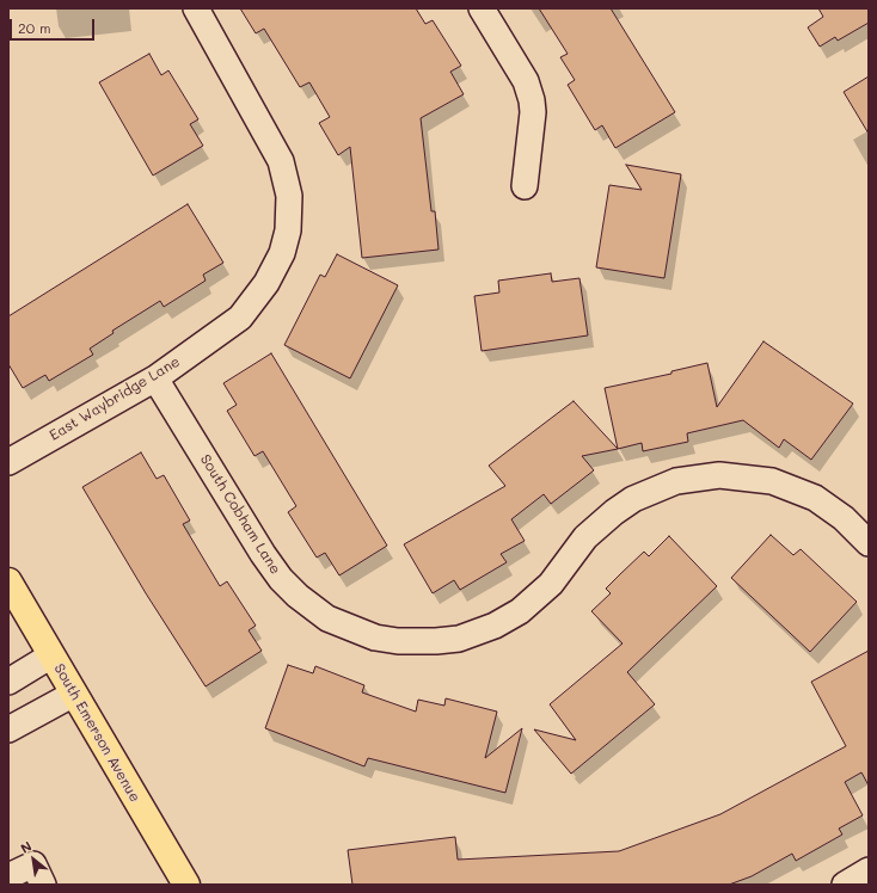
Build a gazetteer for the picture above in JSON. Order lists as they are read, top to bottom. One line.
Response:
{"streets":{"main road":["South Emerson Avenue"],"street":["East Waybridge Lane","South Cobham Lane"]},"crossings":[["East Waybridge Lane","South Cobham Lane"]],"scale_bar":"20 m","north":"top left"}
